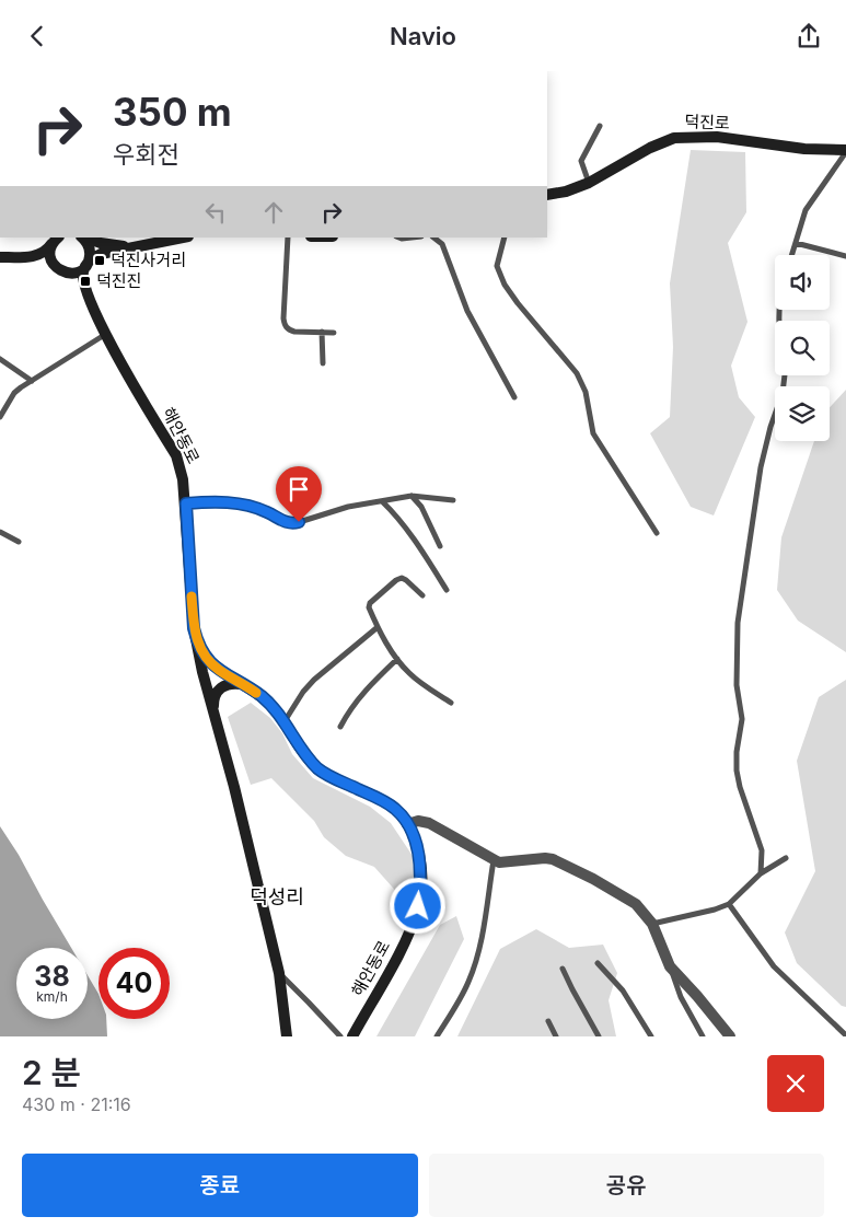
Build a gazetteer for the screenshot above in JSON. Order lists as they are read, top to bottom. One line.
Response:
{"streets":{"street":["덕진로","해안동로"]},"districts":["덕성리"],"places":{"transit":["덕진사거리","덕진진"]},"page":{"header":"Navio","turn":["350 m","우회전"],"speed":"38 km/h","limit":"40","heading":["2 분","430 m · 21:16"],"buttons":["종료","공유"]}}
